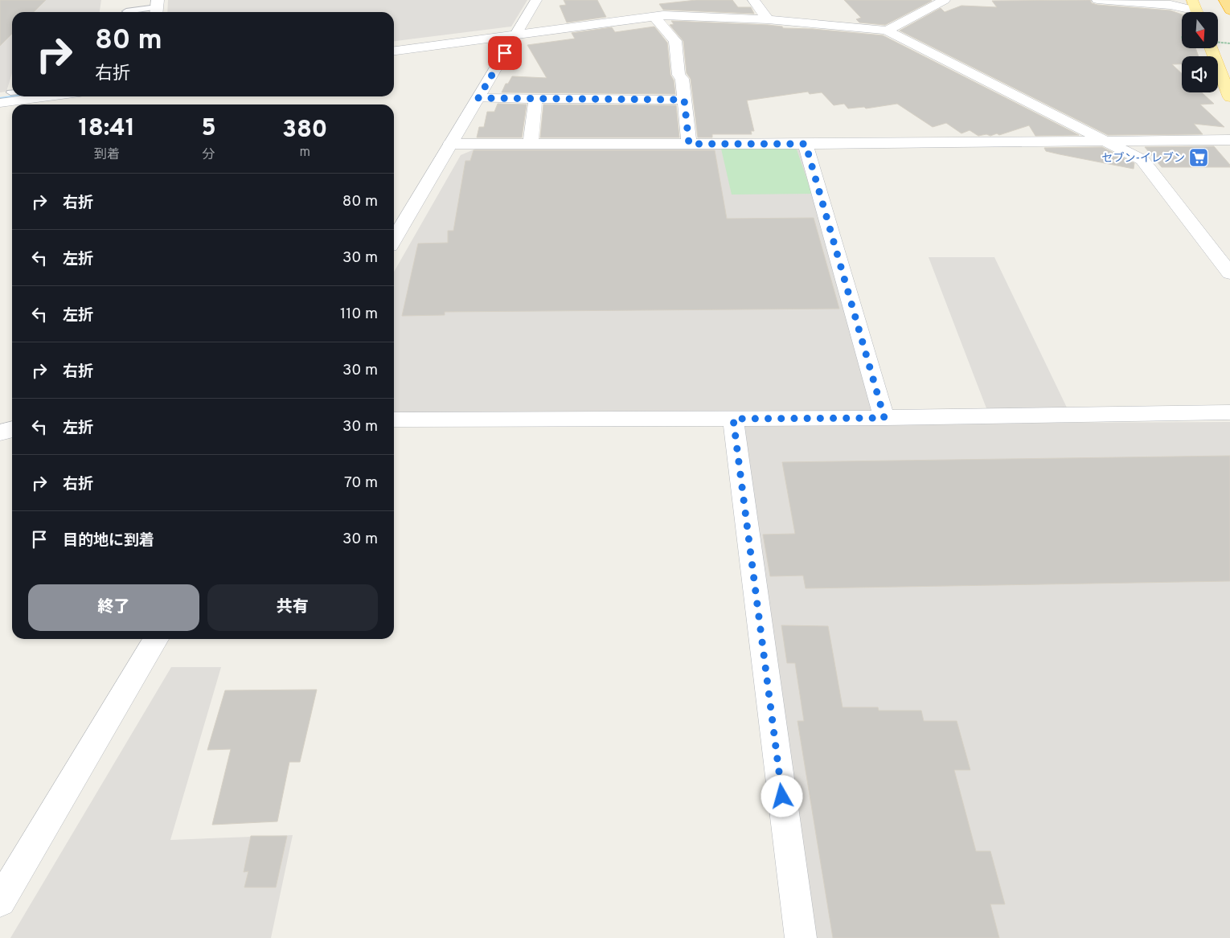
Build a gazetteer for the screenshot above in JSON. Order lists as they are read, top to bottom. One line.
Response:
{"places":{"supermarket":["セブン-イレブン"]},"north":"bottom","page":{"turn":["80 m","右折"],"eta":["18:41","到着","5","分","380","m"],"list":[{"name":"右折","value":"80 m"},{"name":"左折","value":"30 m"},{"name":"左折","value":"110 m"},{"name":"右折","value":"30 m"},{"name":"左折","value":"30 m"},{"name":"右折","value":"70 m"},{"name":"目的地に到着","value":"30 m"}],"buttons":["終了","共有"]}}
